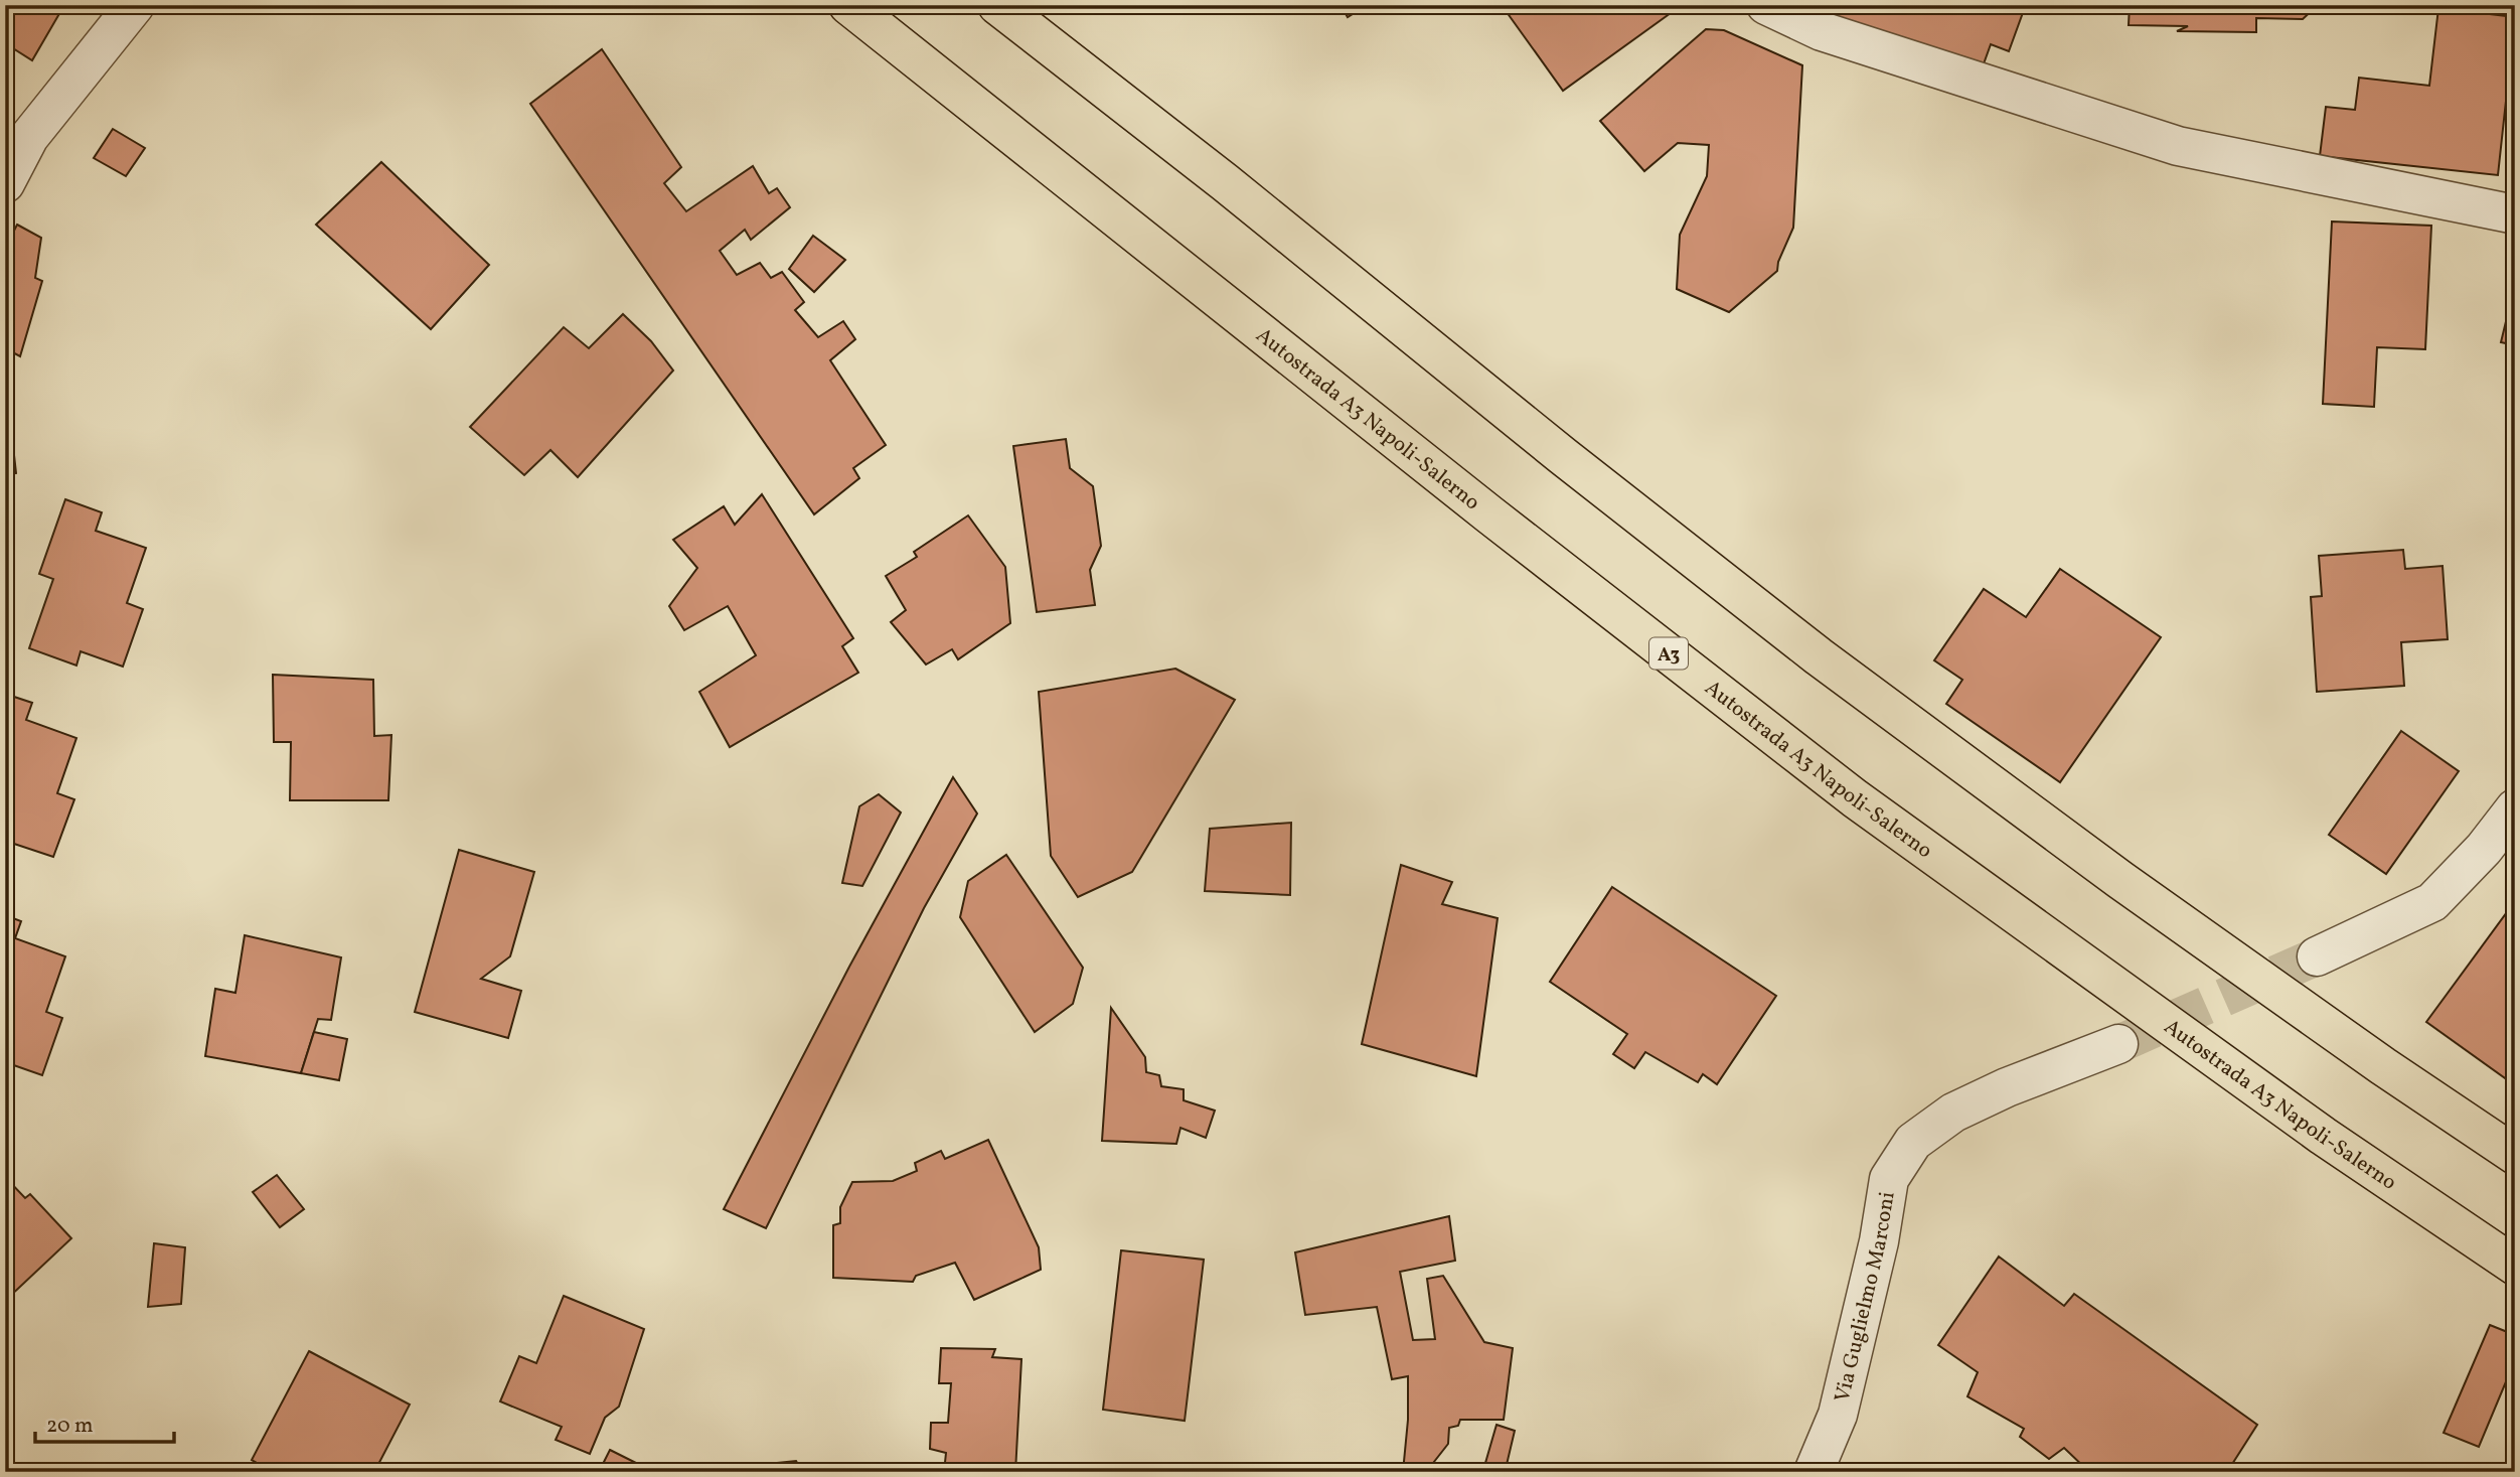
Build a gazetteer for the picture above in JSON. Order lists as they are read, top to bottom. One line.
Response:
{"streets":{"highway":["Autostrada A3 Napoli-Salerno","A3"],"street":["Via Guglielmo Marconi"]},"scale_bar":"20 m"}
